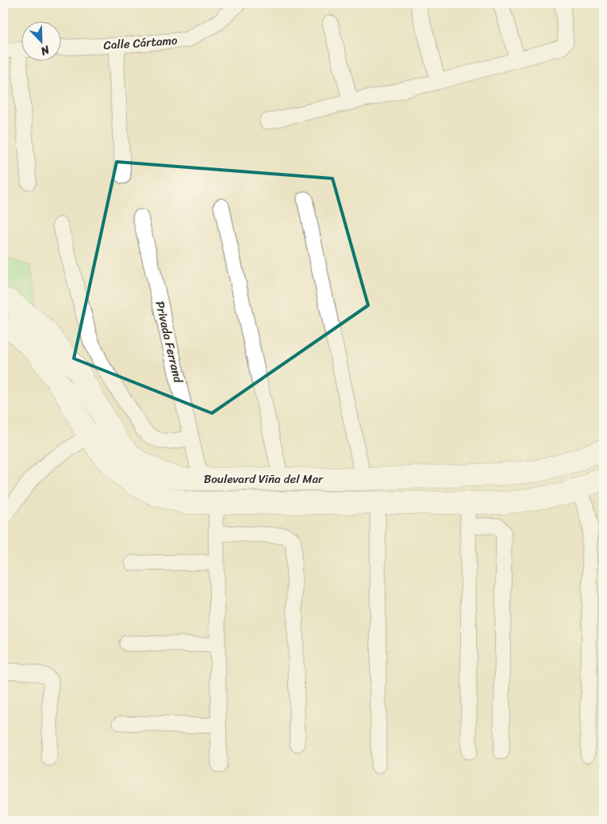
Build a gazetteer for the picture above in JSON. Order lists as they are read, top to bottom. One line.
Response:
{"streets":{"street":["Calle Cártamo","Privada Ferrand","Boulevard Viña del Mar"]},"crossings":[["Privada Ferrand","Boulevard Viña del Mar"]],"north":"bottom right"}
